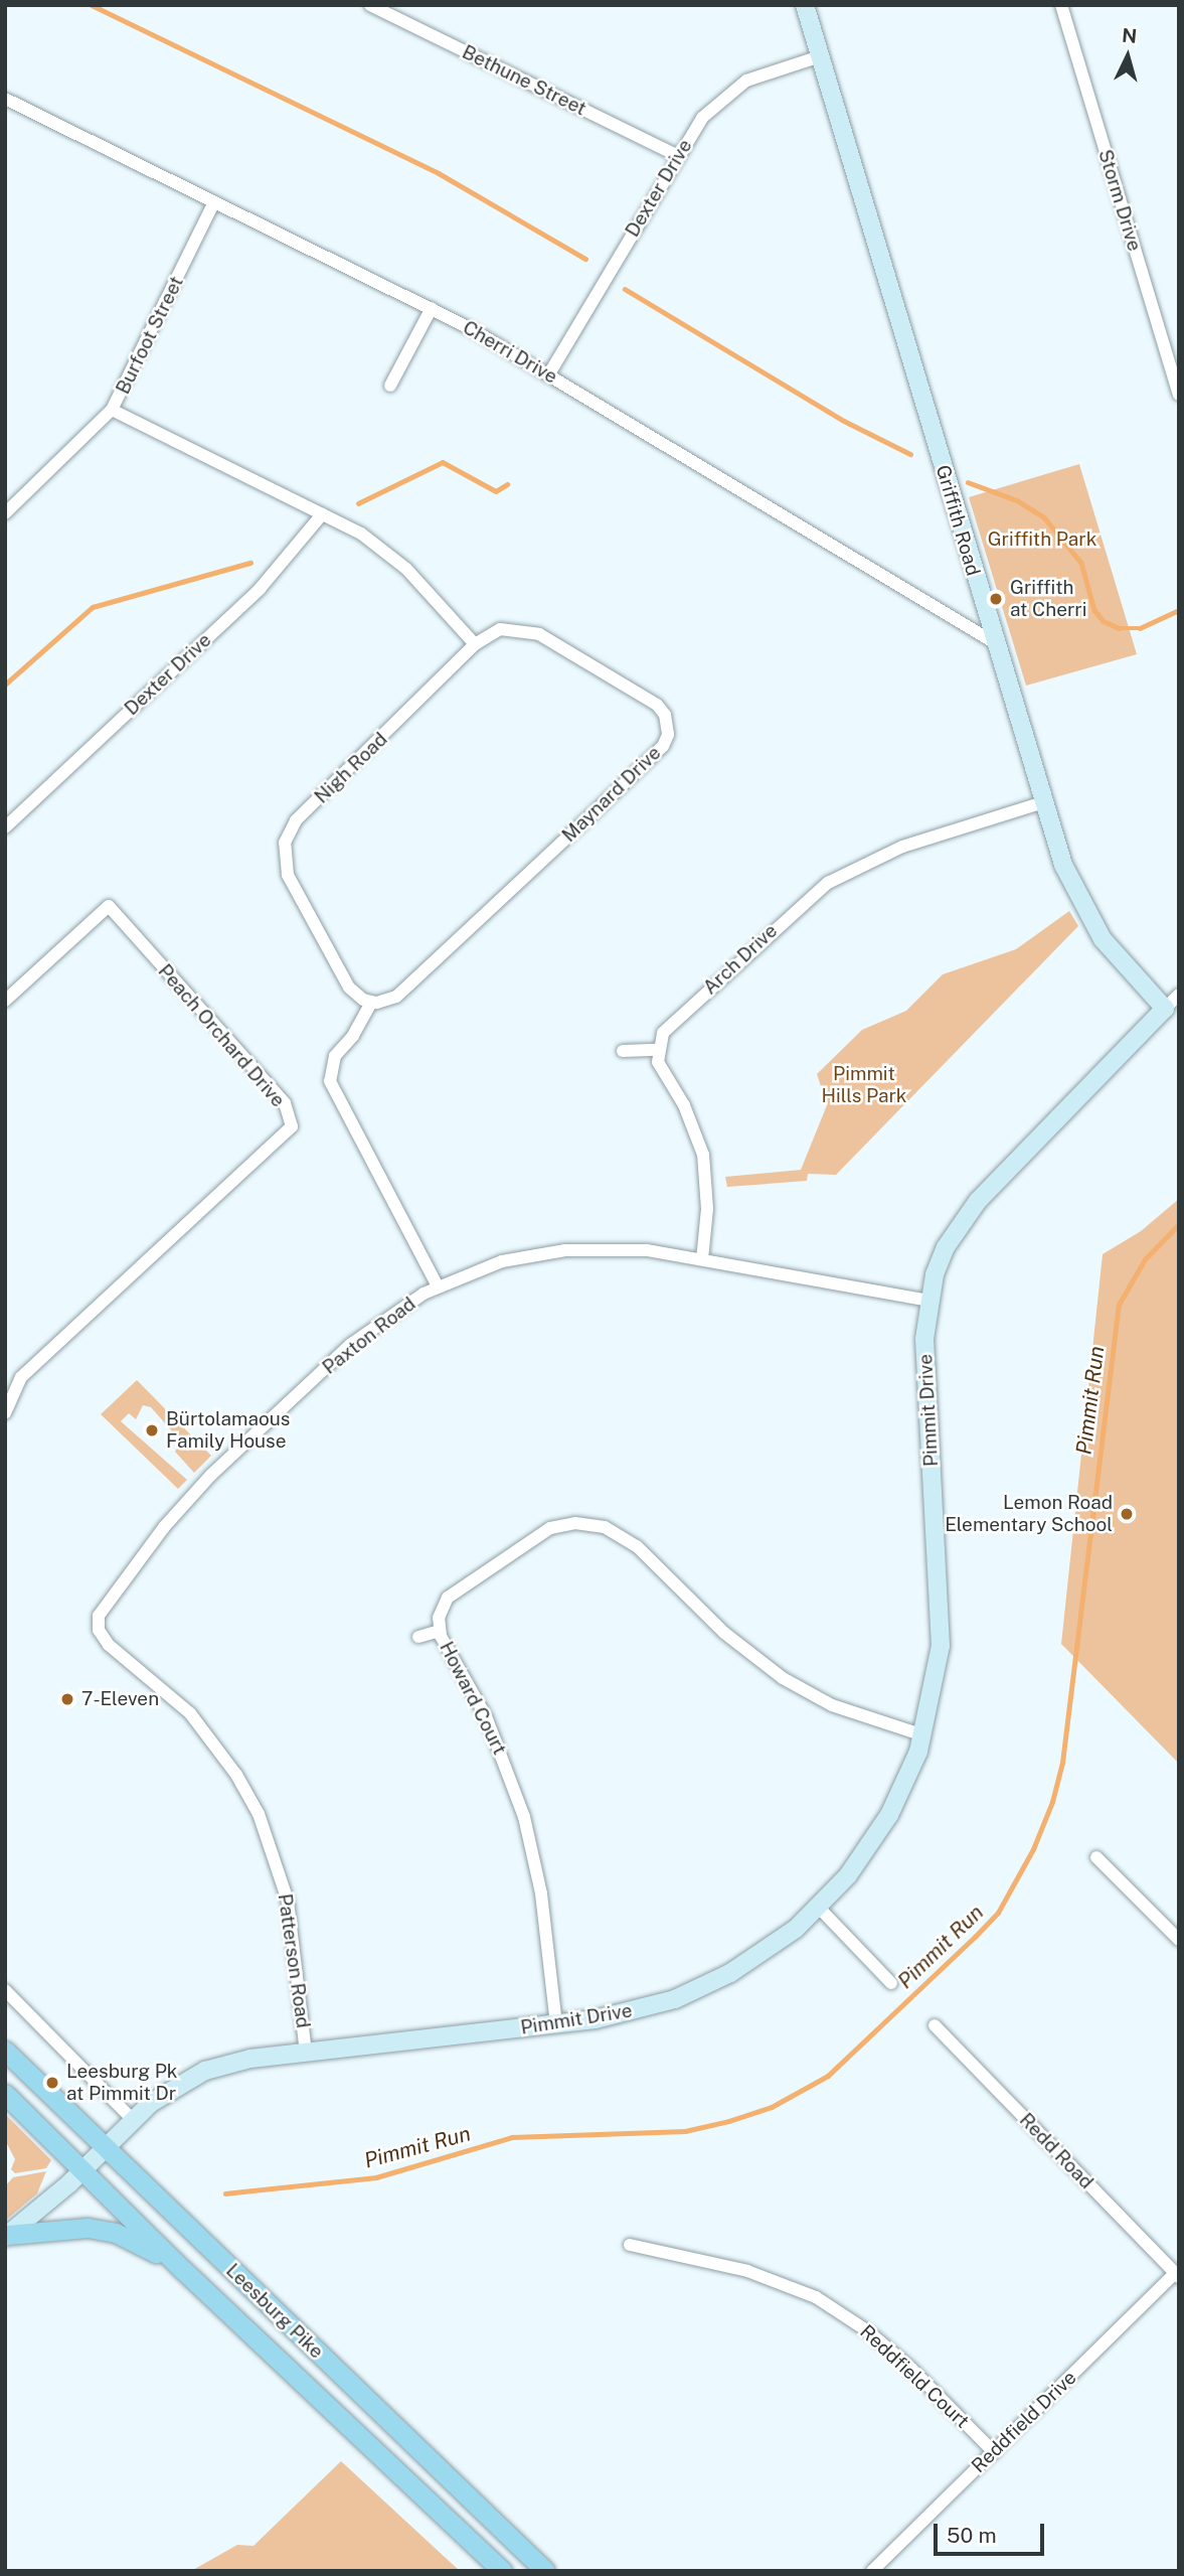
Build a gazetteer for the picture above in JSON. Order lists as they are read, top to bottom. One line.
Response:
{"streets":{"main road":["Leesburg Pike"],"street":["Bethune Street","Dexter Drive","Storm Drive","Burfoot Street","Cherri Drive","Griffith Road","Nigh Road","Maynard Drive","Arch Drive","Peach Orchard Drive","Paxton Road","Pimmit Drive","Howard Court","Patterson Road","Redd Road","Reddfield Court","Reddfield Drive"]},"crossings":[["Bethune Street","Dexter Drive"],["Dexter Drive","Cherri Drive"],["Dexter Drive","Griffith Road"],["Burfoot Street","Cherri Drive"],["Cherri Drive","Griffith Road"],["Griffith Road","Arch Drive"],["Griffith Road","Pimmit Drive"],["Nigh Road","Maynard Drive"],["Paxton Road","Pimmit Drive"],["Paxton Road","Patterson Road"],["Pimmit Drive","Howard Court"],["Pimmit Drive","Patterson Road"],["Pimmit Drive","Leesburg Pike"],["Redd Road","Reddfield Drive"],["Reddfield Court","Reddfield Drive"]],"water":["Pimmit Run"],"parks":["Griffith Park","Pimmit Hills Park"],"places":["Griffith at Cherri","Bürtolamaous Family House","Lemon Road Elementary School","7-Eleven","Leesburg Pk at Pimmit Dr"],"scale_bar":"50 m","north":"top"}
